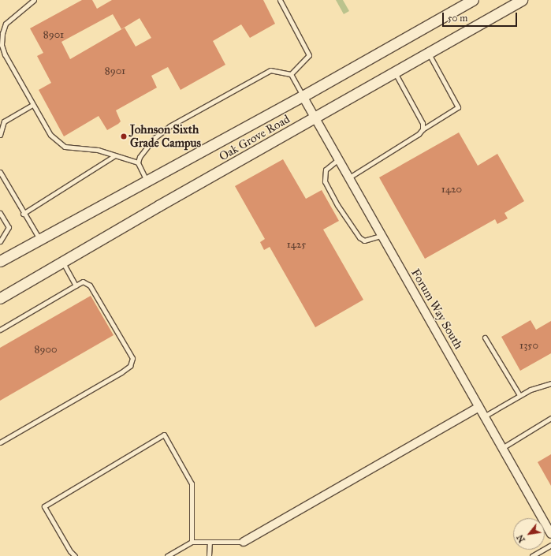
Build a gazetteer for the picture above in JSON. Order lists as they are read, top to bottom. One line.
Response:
{"streets":{"street":["Oak Grove Road","Forum Way South"]},"crossings":[["Oak Grove Road","Forum Way South"]],"places":["Johnson Sixth Grade Campus"],"house_numbers":["8901","8901","1420","1425","1350","8900"],"scale_bar":"50 m","north":"bottom left"}
